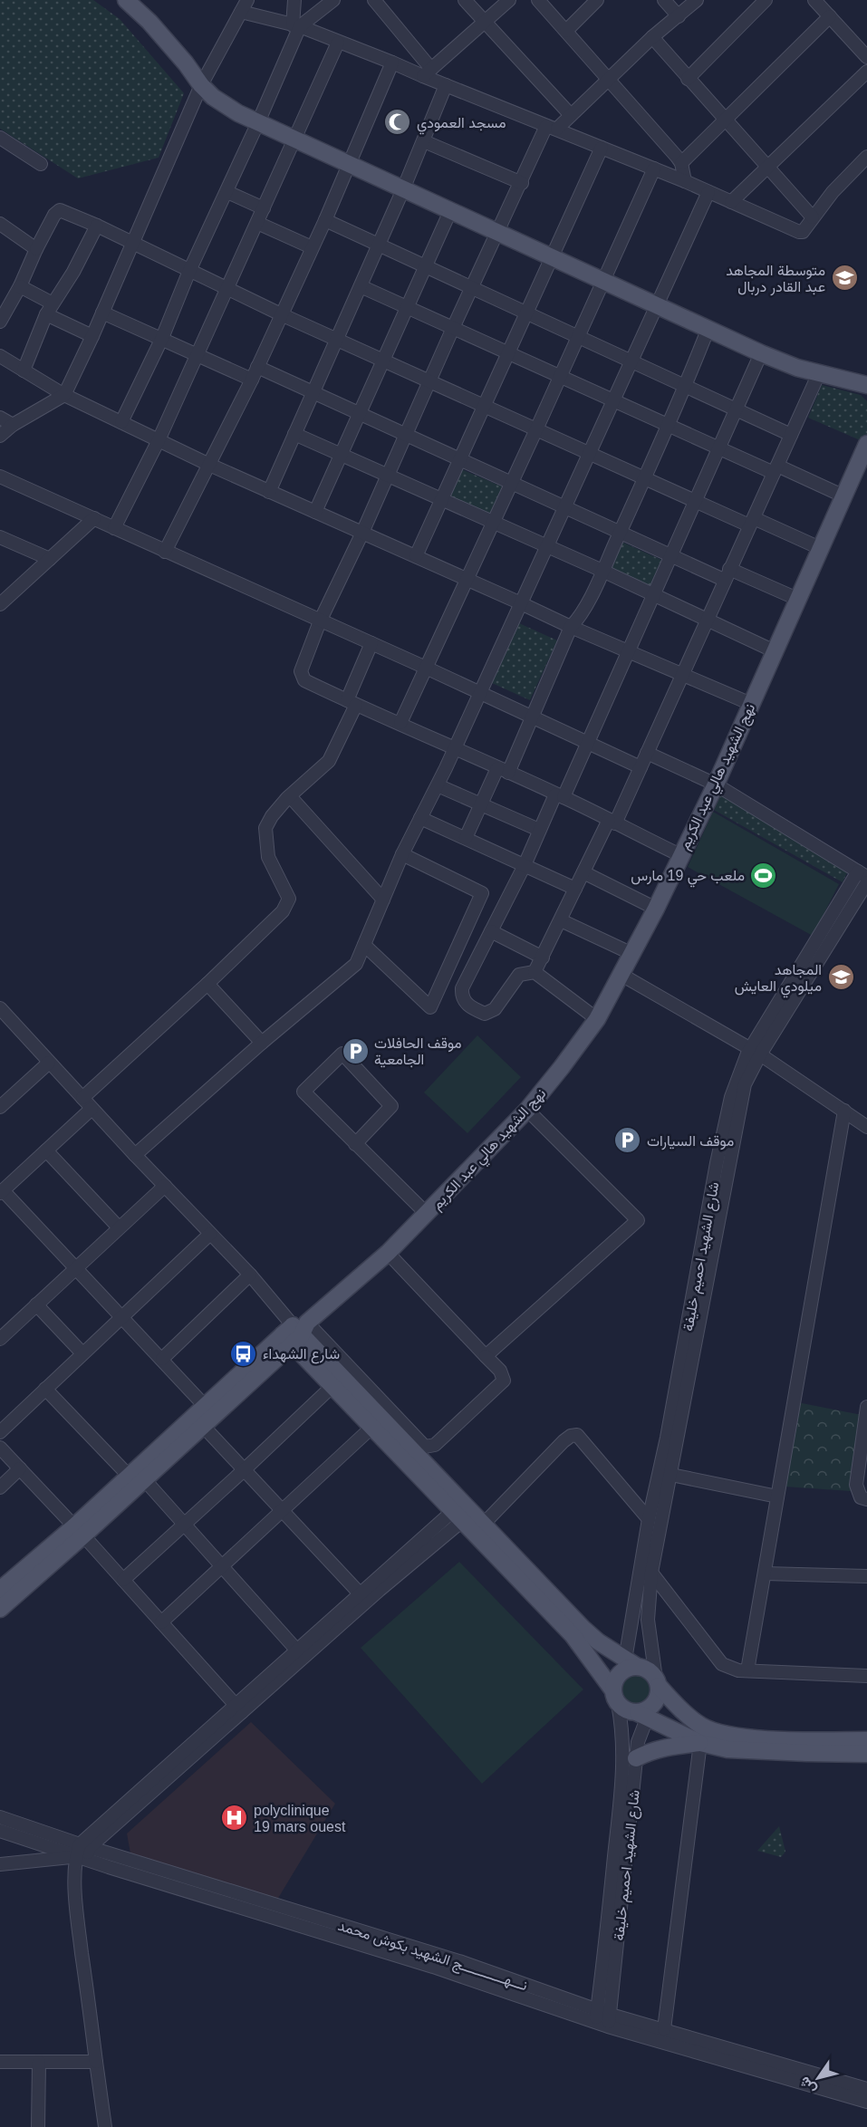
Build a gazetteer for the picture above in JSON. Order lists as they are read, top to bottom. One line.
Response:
{"streets":{"main road":["نهج الشهيد هالي عبد الكريم"],"street":["شارع الشهيد احميم خليفة","نـــهـــــــــــج الشهيد بكوش محمد"]},"crossings":[["شارع الشهيد احميم خليفة","نـــهـــــــــــج الشهيد بكوش محمد"]],"places":{"mosque":["مسجد العمودي"],"school or university":["متوسطة المجاهد عبد القادر دربال","المجاهد ميلودي العايش"],"sports":["ملعب حي 19 مارس"],"parking":["موقف الحافلات الجامعية","موقف السيارات"],"bus stop":["شارع الشهداء"],"hospital":["polyclinique 19 mars ouest"]},"north":"bottom left"}
